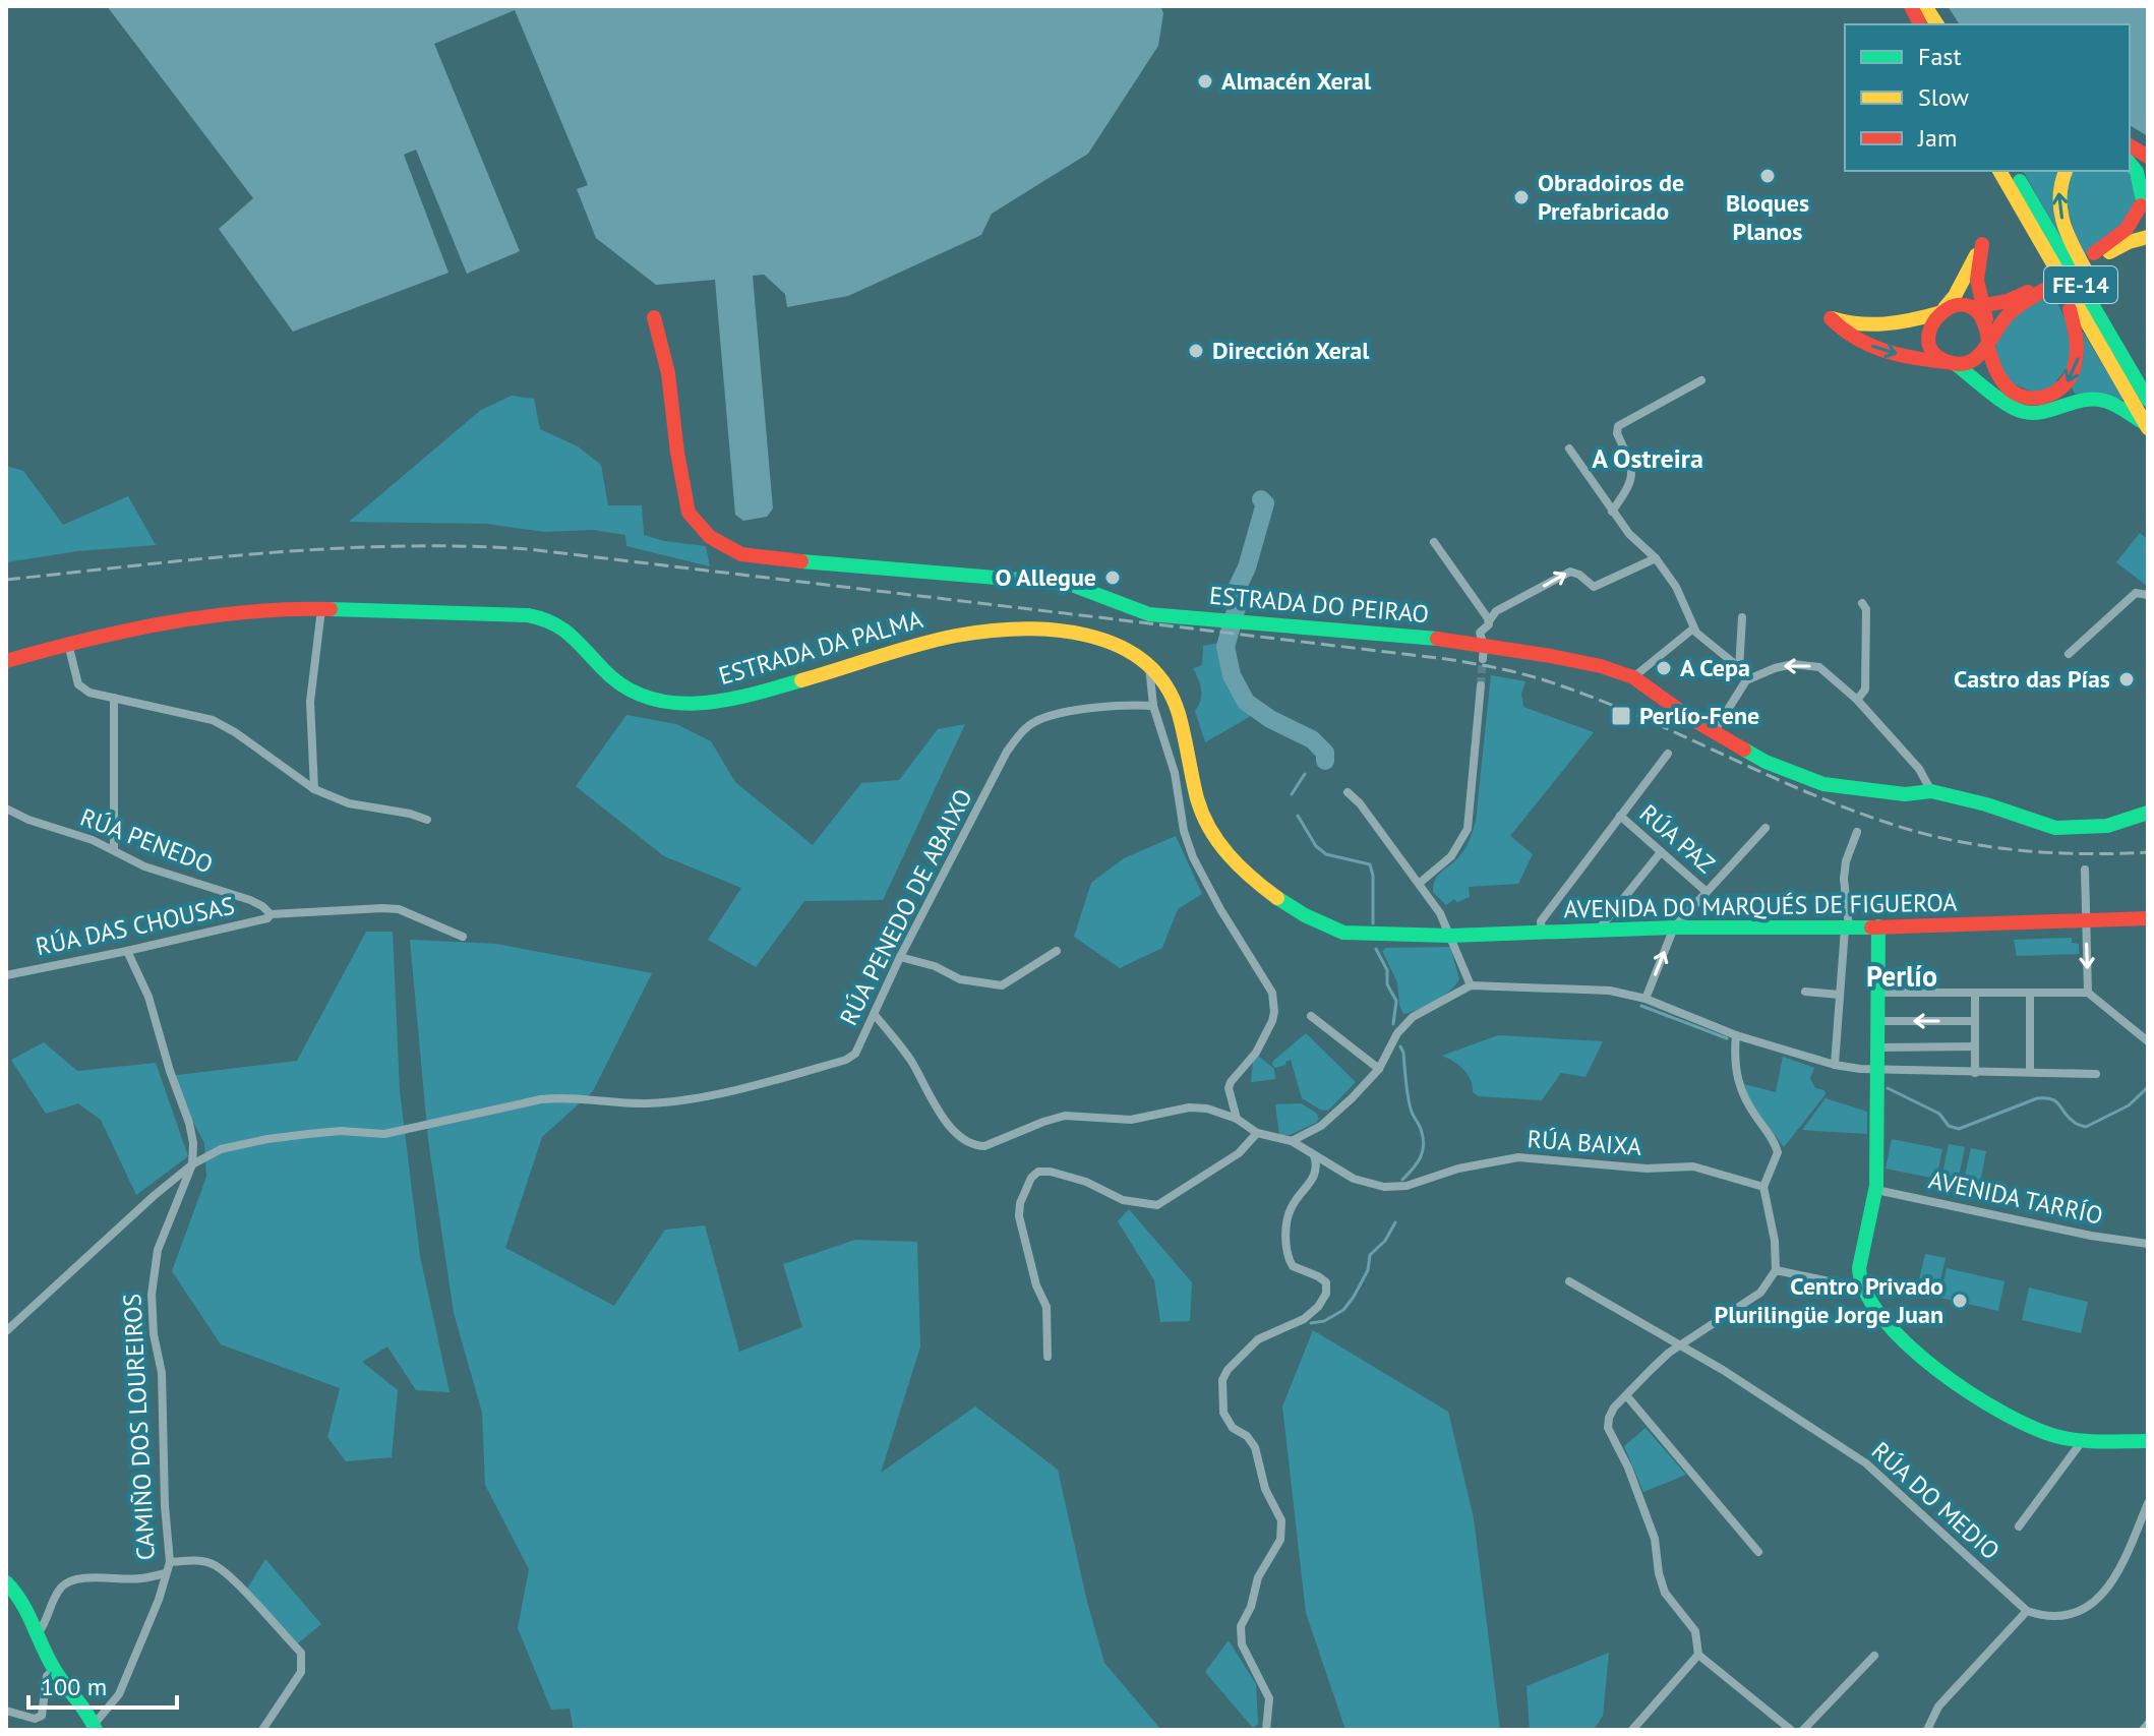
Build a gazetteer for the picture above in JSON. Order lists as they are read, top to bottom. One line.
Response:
{"streets":{"main road":["FE-14","ESTRADA DO PEIRAO","ESTRADA DA PALMA","AVENIDA DO MARQUÉS DE FIGUEROA"],"street":["RÚA PAZ","RÚA PENEDO","RÚA PENEDO DE ABAIXO","RÚA DAS CHOUSAS","RÚA BAIXA","AVENIDA TARRÍO","CAMIÑO DOS LOUREIROS","RÚA DO MEDIO"]},"crossings":[["ESTRADA DA PALMA","AVENIDA DO MARQUÉS DE FIGUEROA"],["RÚA PENEDO","RÚA DAS CHOUSAS"],["RÚA PENEDO DE ABAIXO","CAMIÑO DOS LOUREIROS"]],"districts":["A Ostreira","Perlío"],"places":{"other":["Almacén Xeral","Bloques Planos","Obradoiros de Prefabricado","Dirección Xeral","O Allegue","A Cepa","Castro das Pías","Centro Privado Plurilingüe Jorge Juan"],"transit":["Perlío-Fene"]},"legend":["Fast","Slow","Jam"],"scale_bar":"100 m"}
